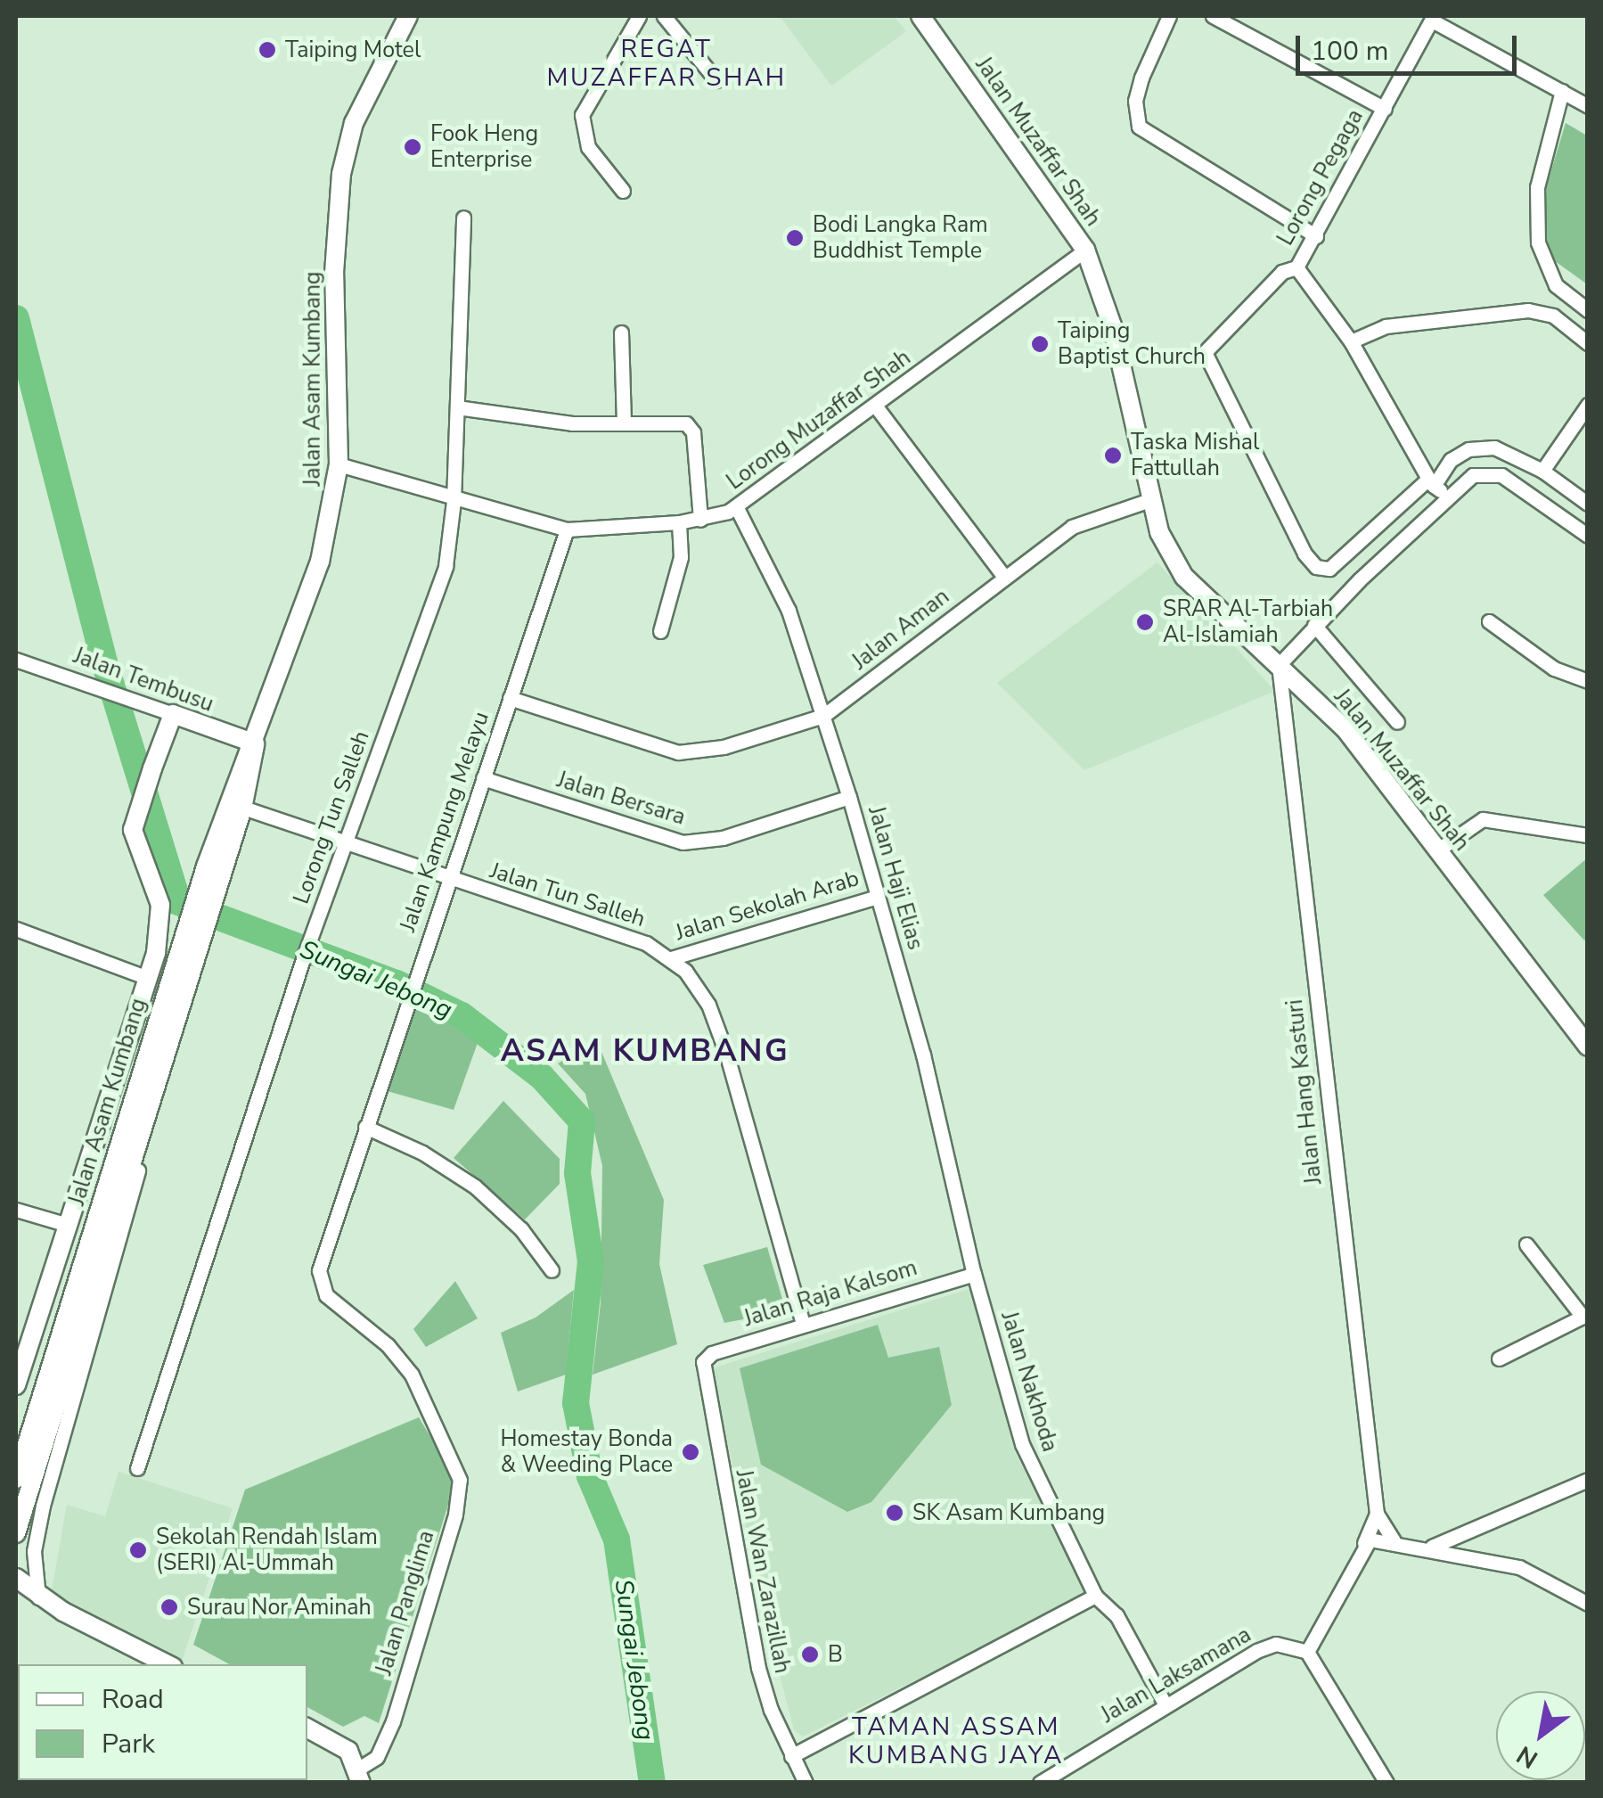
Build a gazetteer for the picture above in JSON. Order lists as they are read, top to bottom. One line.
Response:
{"streets":{"main road":["Jalan Muzaffar Shah","Jalan Asam Kumbang","Jalan Tembusu","Jalan Panglima"],"street":["Lorong Pegaga","Lorong Muzaffar Shah","Jalan Aman","Jalan Bersara","Lorong Tun Salleh","Jalan Kampung Melayu","Jalan Haji Elias","Jalan Tun Salleh","Jalan Sekolah Arab","Jalan Hang Kasturi","Jalan Raja Kalsom","Jalan Nakhoda","Jalan Wan Zarazillah","Jalan Laksamana"]},"crossings":[["Jalan Muzaffar Shah","Lorong Muzaffar Shah"],["Jalan Muzaffar Shah","Jalan Aman"],["Jalan Muzaffar Shah","Jalan Hang Kasturi"],["Jalan Asam Kumbang","Lorong Muzaffar Shah"],["Jalan Asam Kumbang","Jalan Tembusu"],["Jalan Asam Kumbang","Jalan Tun Salleh"],["Lorong Muzaffar Shah","Lorong Tun Salleh"],["Lorong Muzaffar Shah","Jalan Kampung Melayu"],["Lorong Muzaffar Shah","Jalan Haji Elias"],["Jalan Aman","Jalan Haji Elias"],["Jalan Bersara","Jalan Kampung Melayu"],["Jalan Bersara","Jalan Haji Elias"],["Lorong Tun Salleh","Jalan Tun Salleh"],["Jalan Kampung Melayu","Jalan Tun Salleh"],["Jalan Kampung Melayu","Jalan Panglima"],["Jalan Haji Elias","Jalan Sekolah Arab"],["Jalan Haji Elias","Jalan Raja Kalsom"],["Jalan Haji Elias","Jalan Nakhoda"],["Jalan Tun Salleh","Jalan Sekolah Arab"],["Jalan Tun Salleh","Jalan Raja Kalsom"],["Jalan Raja Kalsom","Jalan Nakhoda"],["Jalan Raja Kalsom","Jalan Wan Zarazillah"],["Jalan Nakhoda","Jalan Laksamana"]],"districts":["REGAT MUZAFFAR SHAH","ASAM KUMBANG","TAMAN ASSAM KUMBANG JAYA"],"water":["Sungai Jebong"],"places":["Taiping Motel","Fook Heng Enterprise","Bodi Langka Ram Buddhist Temple","Taiping Baptist Church","Taska Mishal Fattullah","SRAR Al-Tarbiah Al-Islamiah","Homestay Bonda & Weeding Place","SK Asam Kumbang","Sekolah Rendah Islam (SERI) Al-Ummah","Surau Nor Aminah","B"],"legend":["Road","Park"],"scale_bar":"100 m","north":"bottom left"}
